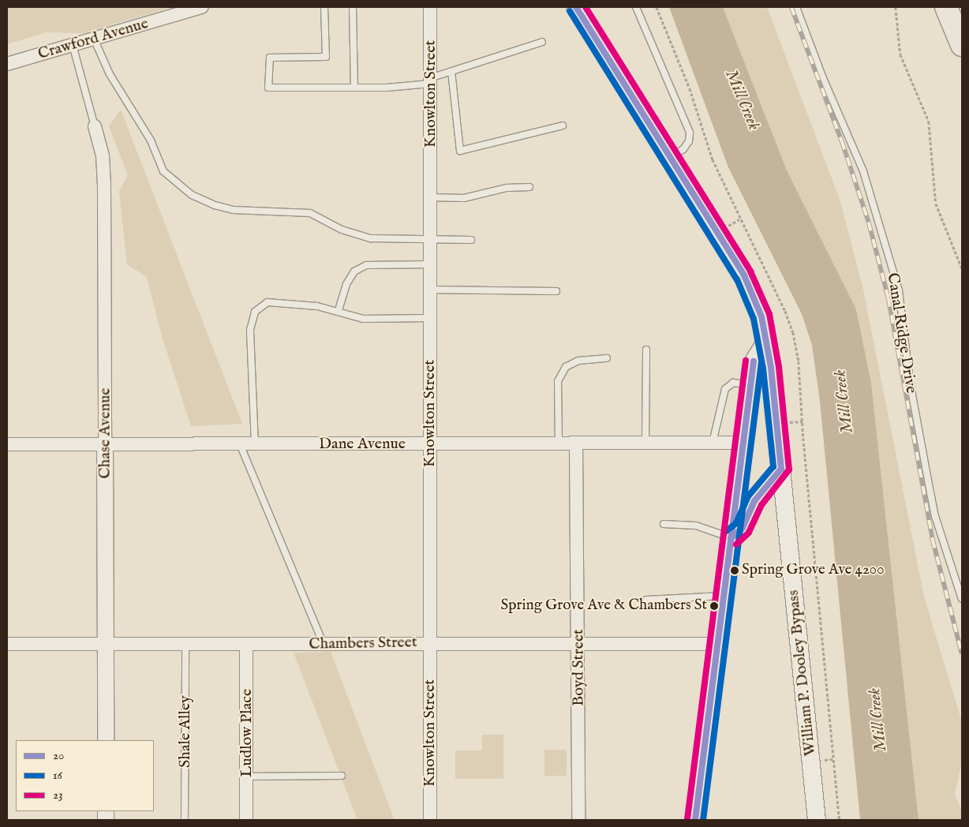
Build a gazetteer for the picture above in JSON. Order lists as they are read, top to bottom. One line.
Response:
{"streets":{"main road":["William P. Dooley Bypass"],"street":["Crawford Avenue","Knowlton Street","Chase Avenue","Dane Avenue","Chambers Street","Boyd Street","Ludlow Place"],"lane":["Canal Ridge Drive","Shale Alley"]},"crossings":[["Knowlton Street","Dane Avenue"],["Knowlton Street","Chambers Street"],["Chase Avenue","Dane Avenue"],["Chase Avenue","Chambers Street"],["Dane Avenue","Boyd Street"],["Chambers Street","Boyd Street"],["Chambers Street","Shale Alley"],["Chambers Street","Ludlow Place"]],"water":["Mill Creek"],"places":["Spring Grove Ave 4200","Spring Grove Ave & Chambers St"],"lines":["transit line 20","transit line 23","transit line 16"],"legend":["20","16","23"]}
